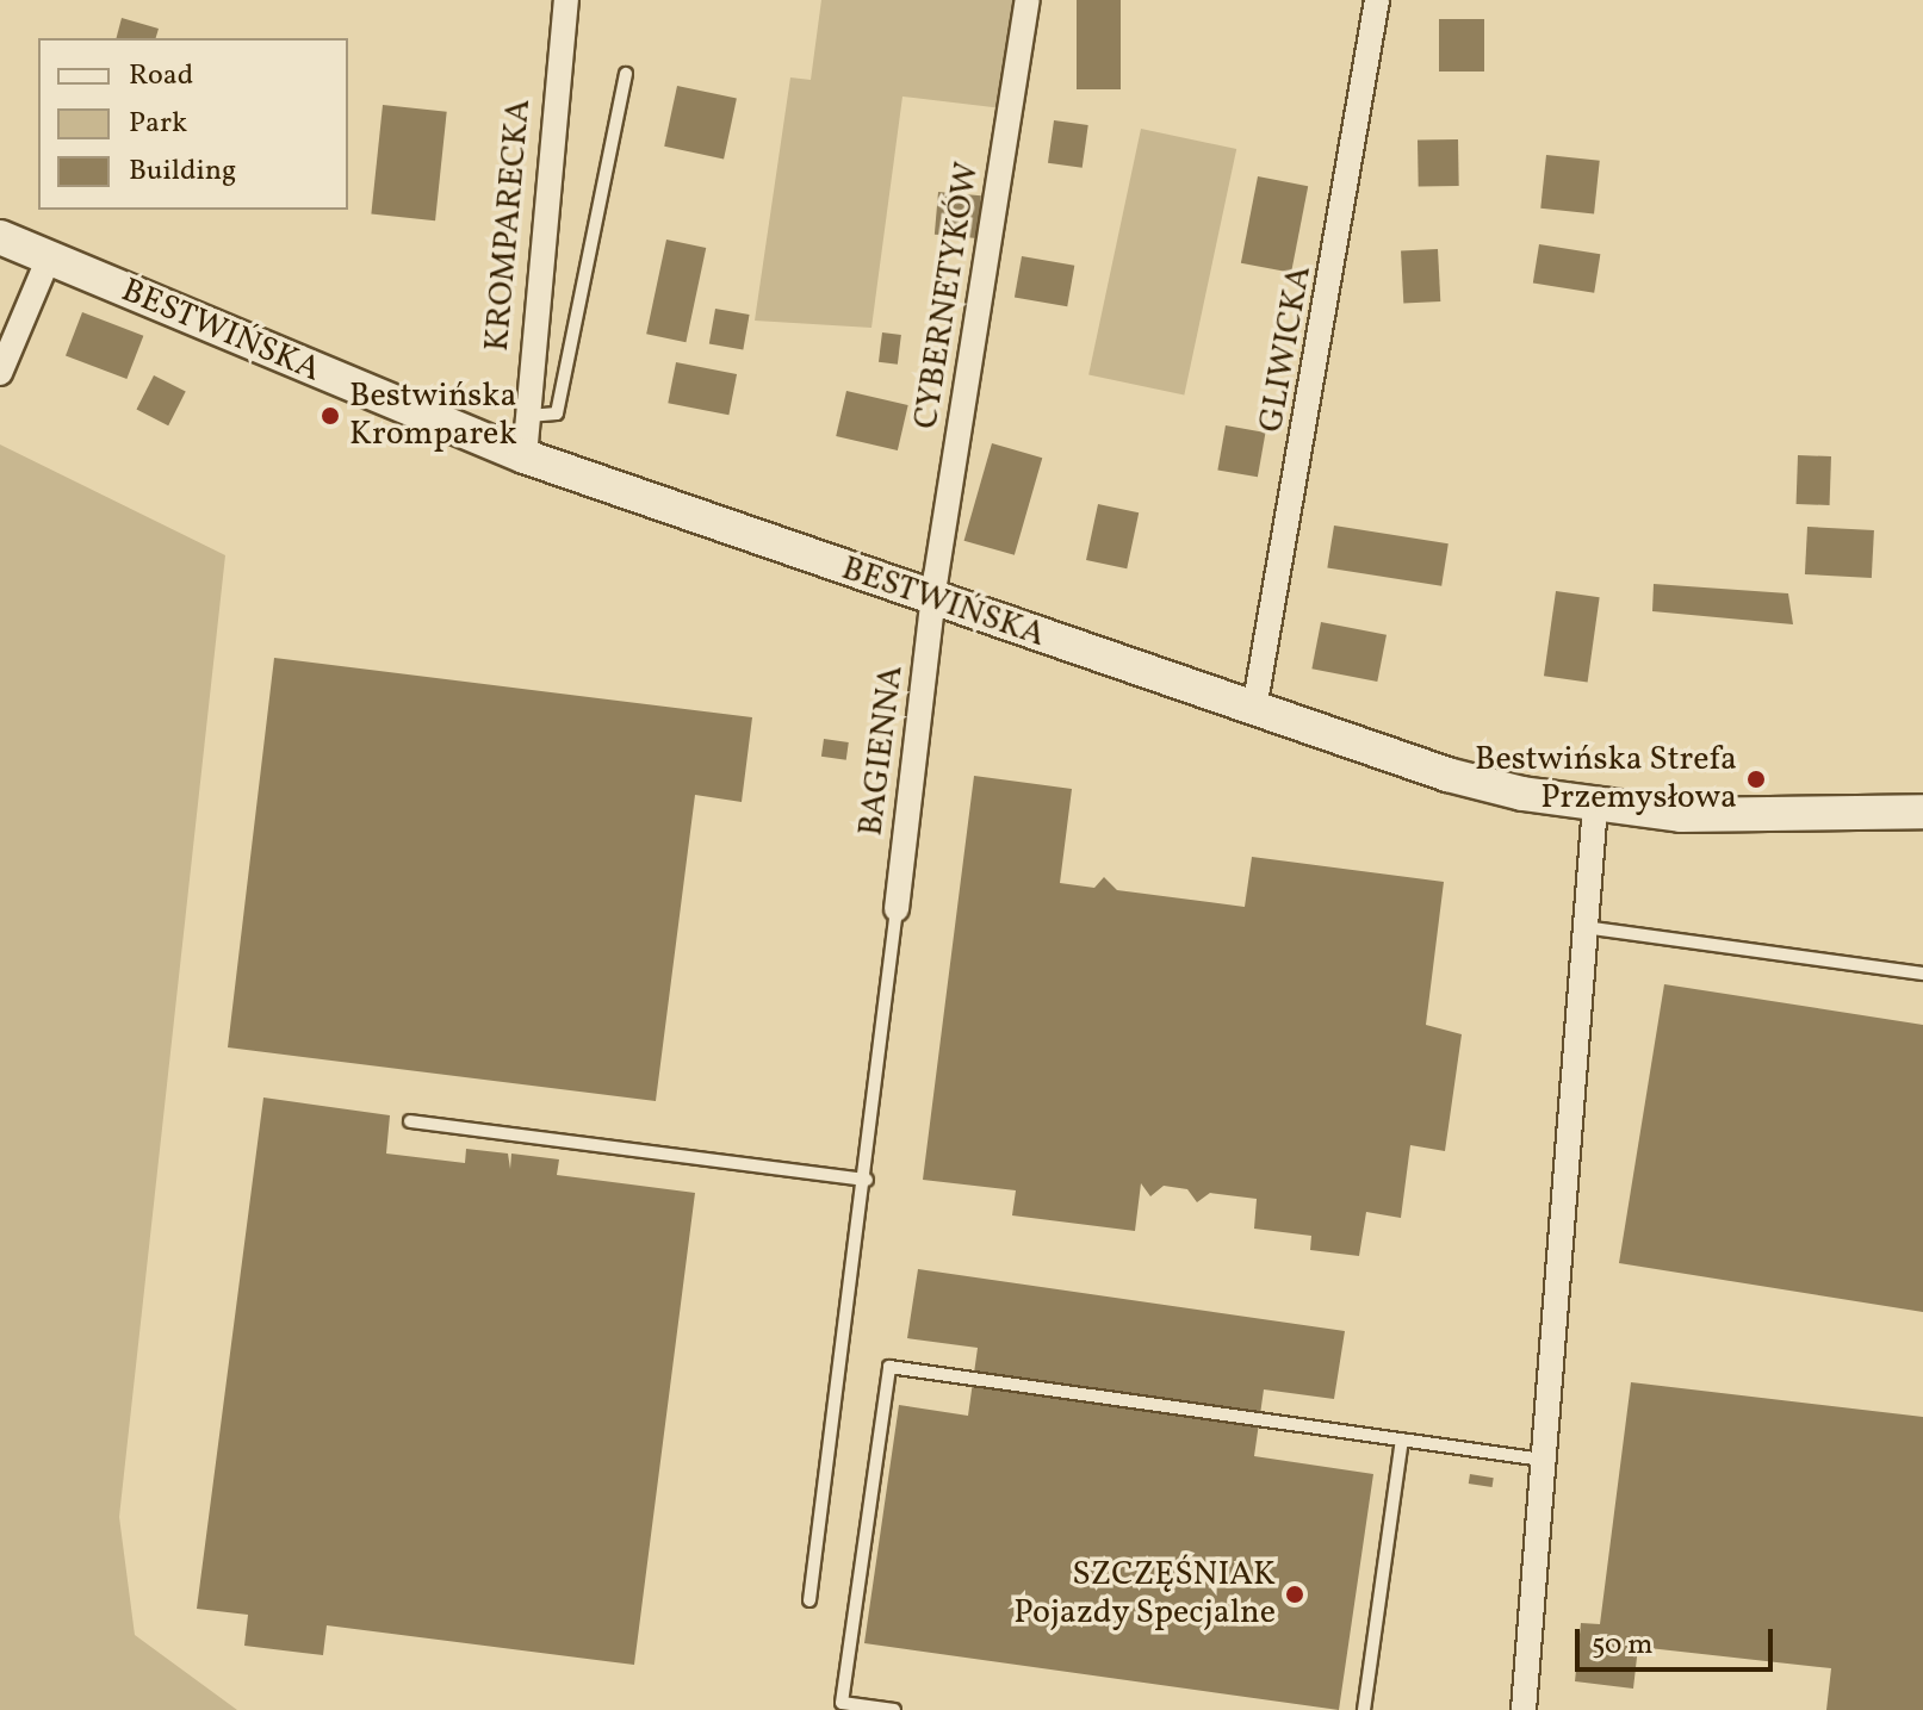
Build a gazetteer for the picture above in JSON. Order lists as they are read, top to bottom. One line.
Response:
{"streets":{"street":["KROMPARECKA","CYBERNETYKÓW","BESTWIŃSKA","GLIWICKA","BAGIENNA"]},"crossings":[["KROMPARECKA","BESTWIŃSKA"],["CYBERNETYKÓW","BESTWIŃSKA"],["CYBERNETYKÓW","BAGIENNA"],["BESTWIŃSKA","GLIWICKA"],["BESTWIŃSKA","BAGIENNA"]],"places":["Bestwińska Kromparek","Bestwińska Strefa Przemysłowa","SZCZĘŚNIAK Pojazdy Specjalne"],"legend":["Road","Park","Building"],"scale_bar":"50 m"}
